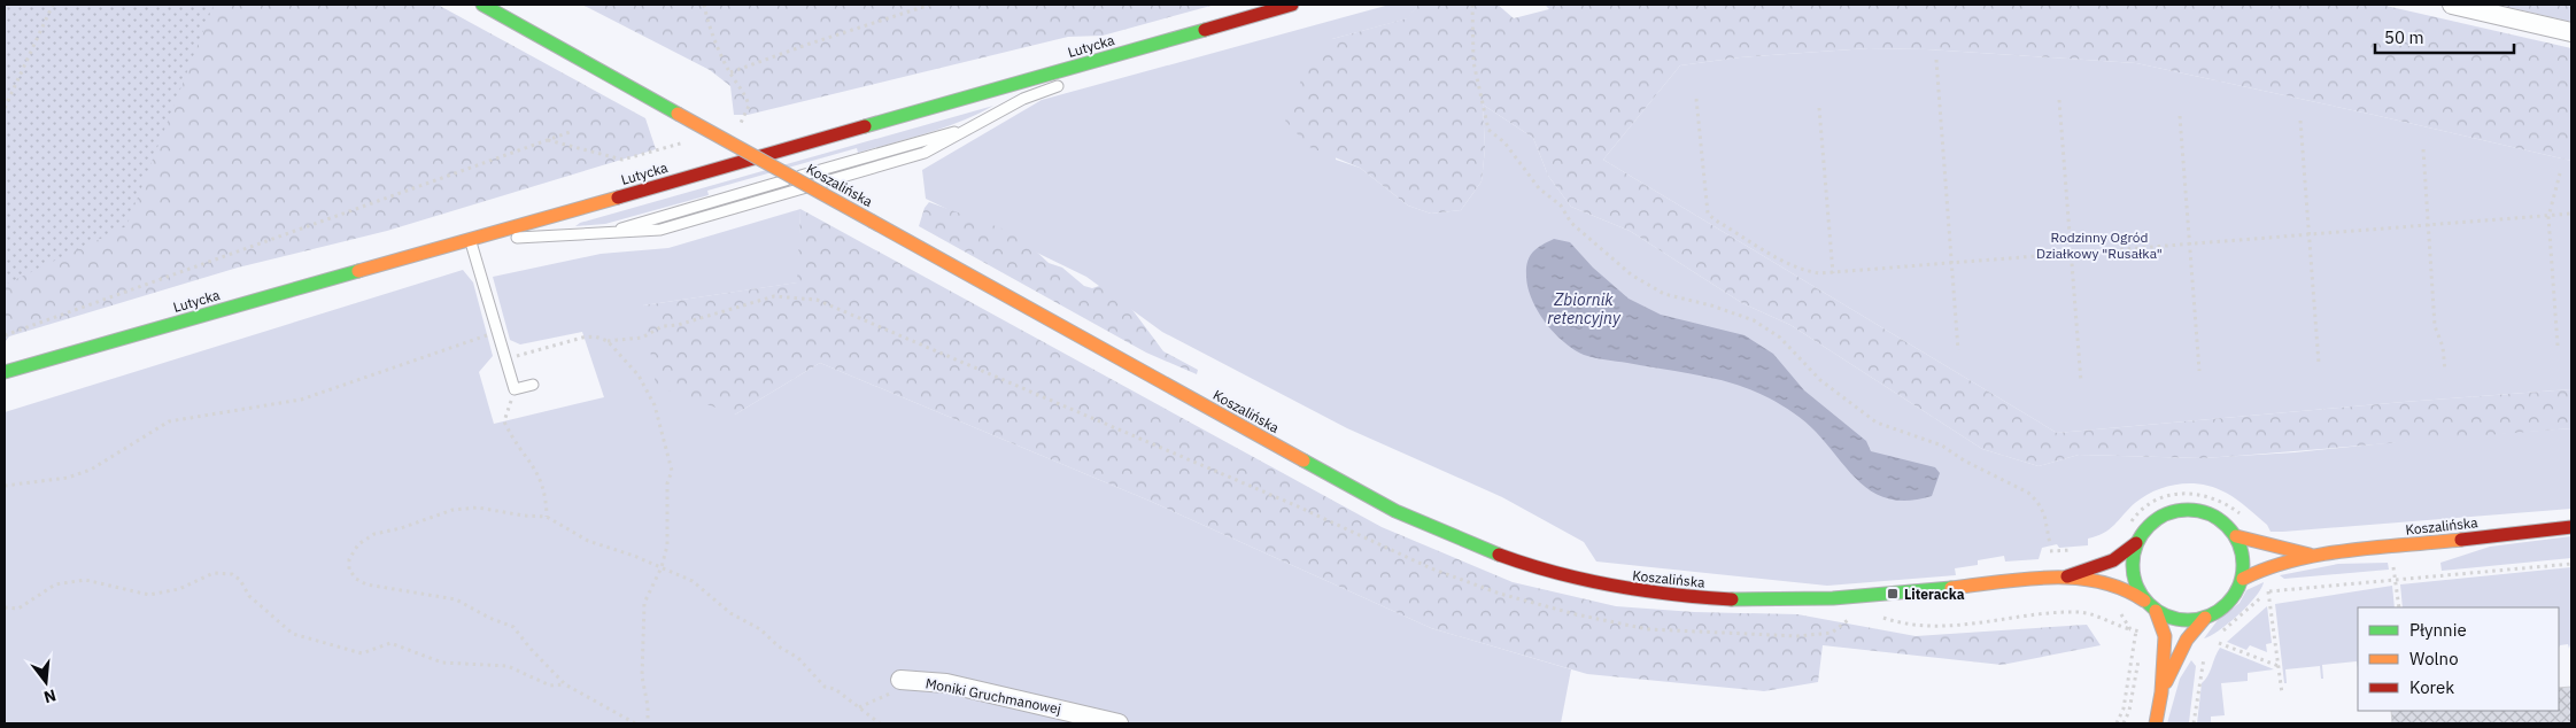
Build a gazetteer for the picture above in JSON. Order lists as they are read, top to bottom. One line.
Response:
{"streets":{"street":["Lutycka","Koszalińska","Moniki Gruchmanowej"]},"water":["Zbiornik retencyjny"],"parks":["Rodzinny Ogród Działkowy \"Rusałka\""],"places":{"transit":["Literacka"]},"legend":["Płynnie","Wolno","Korek"],"scale_bar":"50 m","north":"bottom"}
